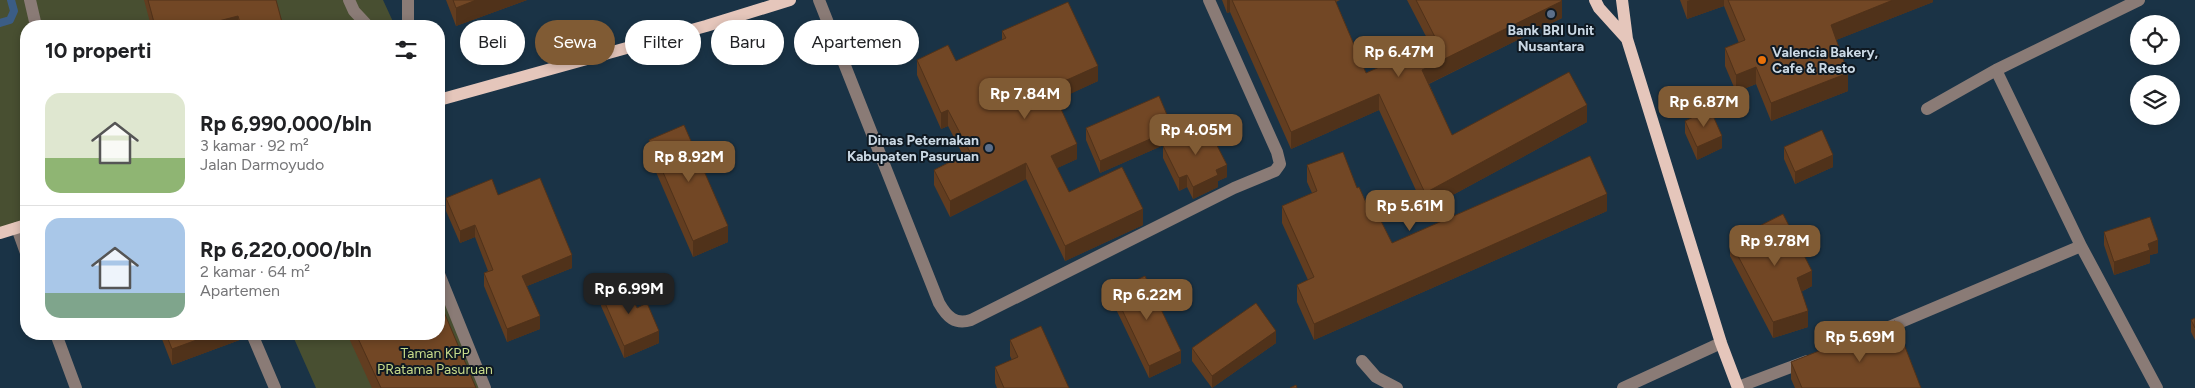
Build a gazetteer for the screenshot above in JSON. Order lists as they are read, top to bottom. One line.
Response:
{"parks":["Taman KPP PRatama Pasuruan"],"places":["Bank BRI Unit Nusantara","Valencia Bakery, Cafe & Resto","Dinas Peternakan Kabupaten Pasuruan"],"page":{"chip":["Beli","Sewa","Filter","Baru","Apartemen"],"heading":"10 properti","price":["Rp 6.47M","Rp 7.84M","Rp 6.87M","Rp 4.05M","Rp 8.92M","Rp 5.61M","Rp 9.78M","Rp 6.99M","Rp 6.22M","Rp 5.69M"],"list":[{"name":"Rp 6,990,000/bln","note":"3 kamar · 92 m² · Jalan Darmoyudo"},{"name":"Rp 6,220,000/bln","note":"2 kamar · 64 m² · Apartemen"}]}}
